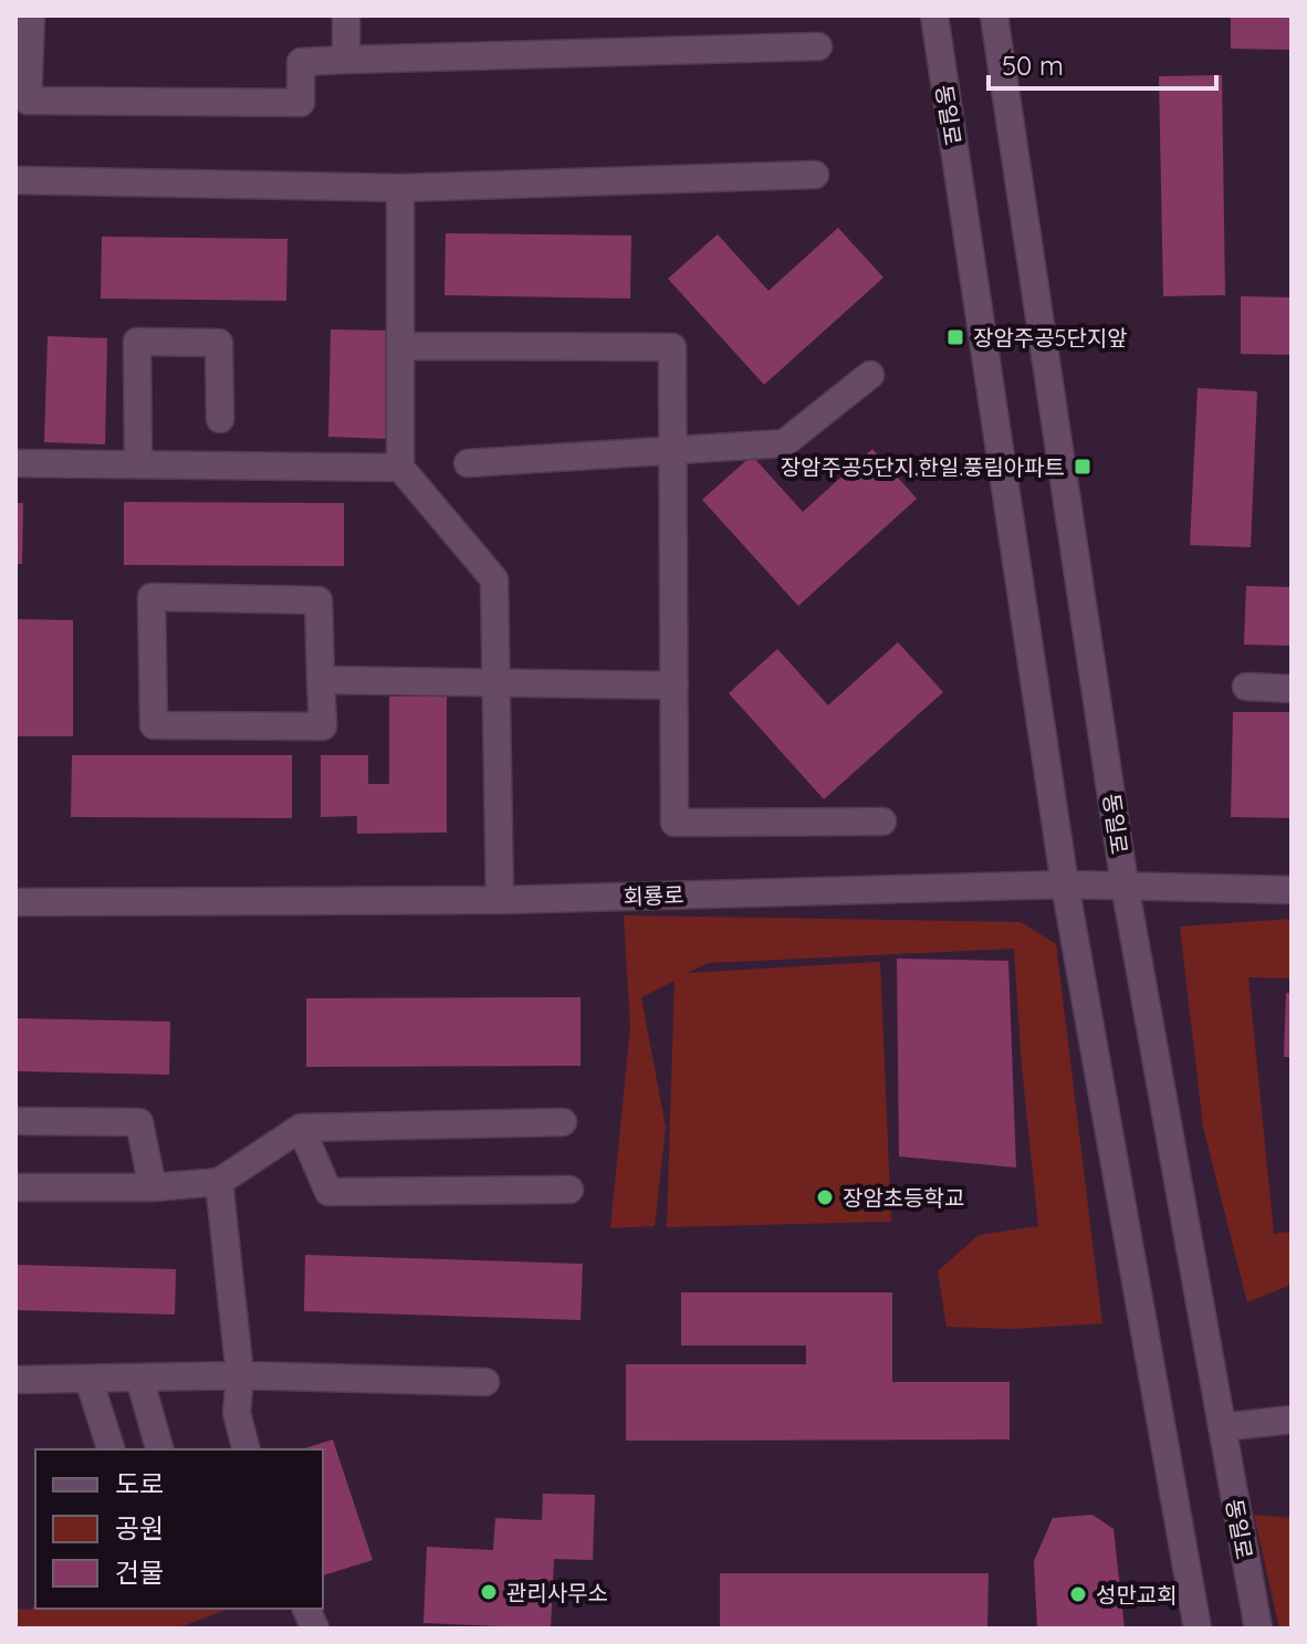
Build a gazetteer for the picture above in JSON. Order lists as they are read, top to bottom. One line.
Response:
{"streets":{"street":["동일로","회룡로"]},"crossings":[["동일로","회룡로"]],"places":{"transit":["장암주공5단지앞","장암주공5단지.한일.풍림아파트"],"other":["장암초등학교","관리사무소","성만교회"]},"legend":["도로","공원","건물"],"scale_bar":"50 m"}
